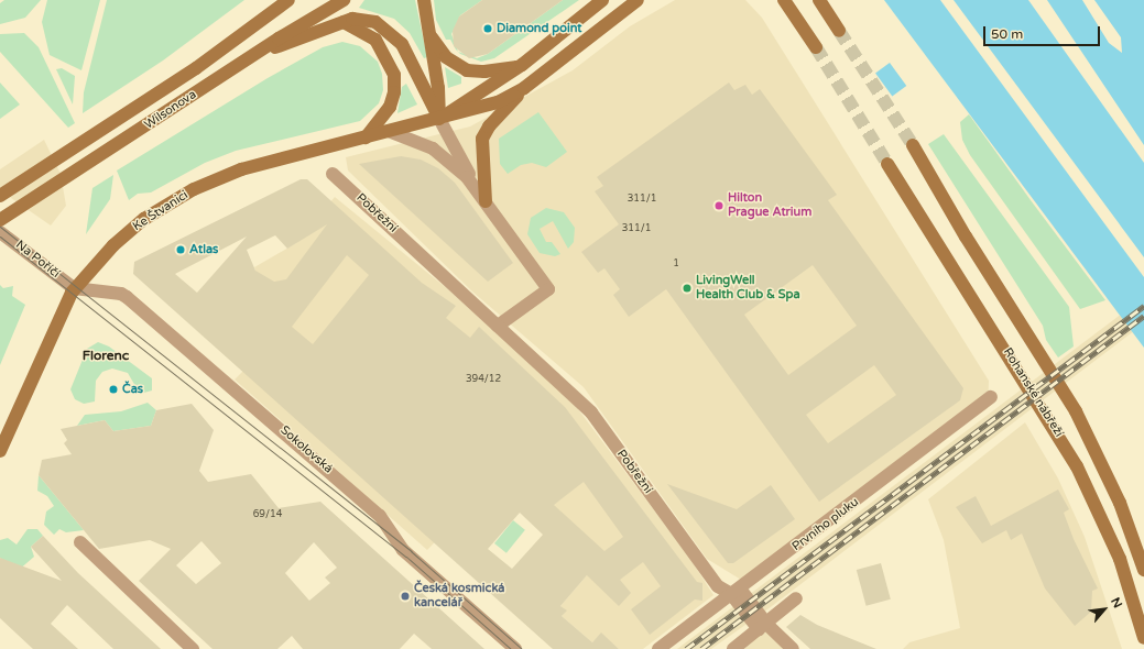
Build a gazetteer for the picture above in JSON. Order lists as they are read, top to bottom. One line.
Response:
{"streets":{"main road":["Wilsonova","Ke Štvanici","Rohanské nábřeží"],"street":["Pobřežní","Na Poříčí","Sokolovská","Prvního pluku"]},"crossings":[["Ke Štvanici","Na Poříčí"],["Ke Štvanici","Sokolovská"],["Pobřežní","Prvního pluku"],["Na Poříčí","Sokolovská"]],"districts":["Florenc"],"places":["Diamond point","Hilton Prague Atrium","Atlas","LivingWell Health Club & Spa","Čas","Česká kosmická kancelář"],"house_numbers":["311/1","311/1","1","394/12","69/14"],"scale_bar":"50 m","north":"top right"}
